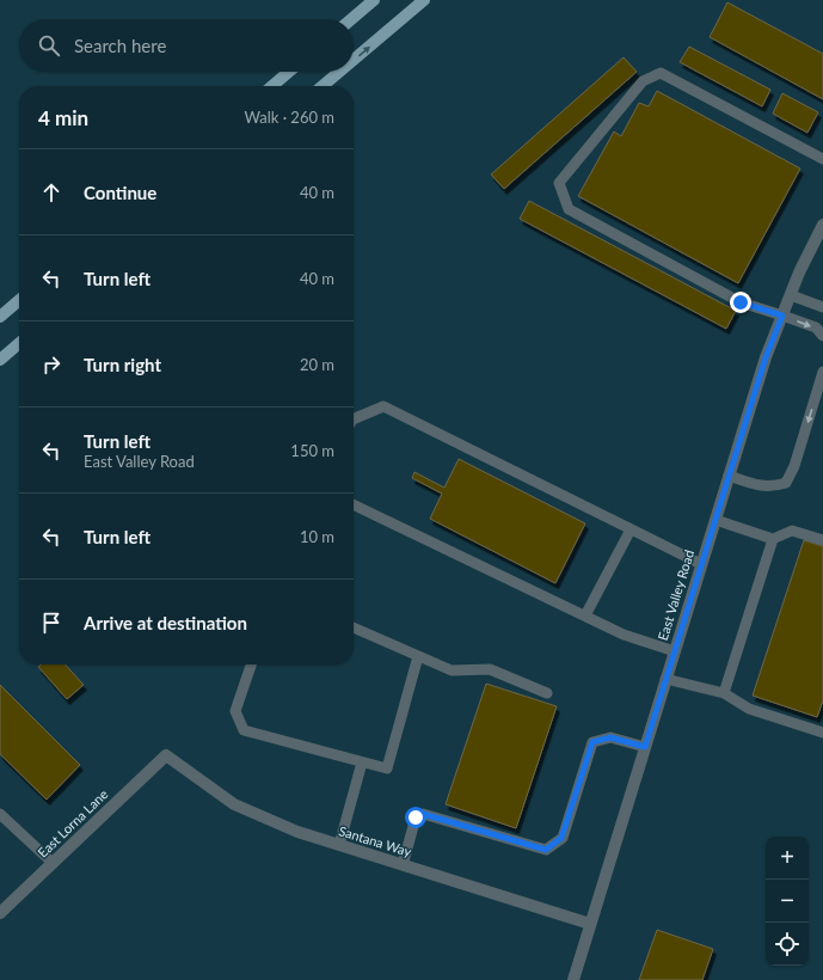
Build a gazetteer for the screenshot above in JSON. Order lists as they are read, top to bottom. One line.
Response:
{"streets":{"street":["East Valley Road","East Lorna Lane","Santana Way"]},"crossings":[["East Valley Road","Santana Way"],["East Lorna Lane","Santana Way"]],"page":{"search":"Search here","heading":["4 min","Walk · 260 m"],"list":[["Continue","40 m"],["Turn left","40 m"],["Turn right","20 m"],["Turn left","East Valley Road","150 m"],["Turn left","10 m"],"Arrive at destination"],"map_buttons":["+","−"]}}
